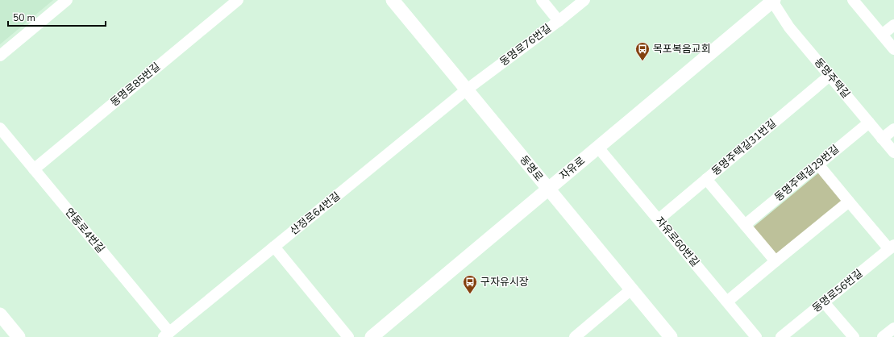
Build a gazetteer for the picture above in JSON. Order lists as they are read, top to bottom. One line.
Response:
{"streets":{"street":["동명로76번길","동명주택길","동명로85번길","동명주택길31번길","동명로","자유로","동명주택길29번길","산정로64번길","연동로4번길","자유로60번길","동명로56번길"]},"crossings":[["동명로76번길","동명로"],["동명로76번길","산정로64번길"],["동명주택길","동명주택길31번길"],["동명주택길","자유로"],["동명주택길","동명주택길29번길"],["동명로85번길","연동로4번길"],["동명주택길31번길","자유로60번길"],["동명로","자유로"],["동명로","산정로64번길"],["자유로","자유로60번길"],["산정로64번길","연동로4번길"]],"places":{"bus stop":["목포복음교회","구자유시장"]},"scale_bar":"50 m"}
